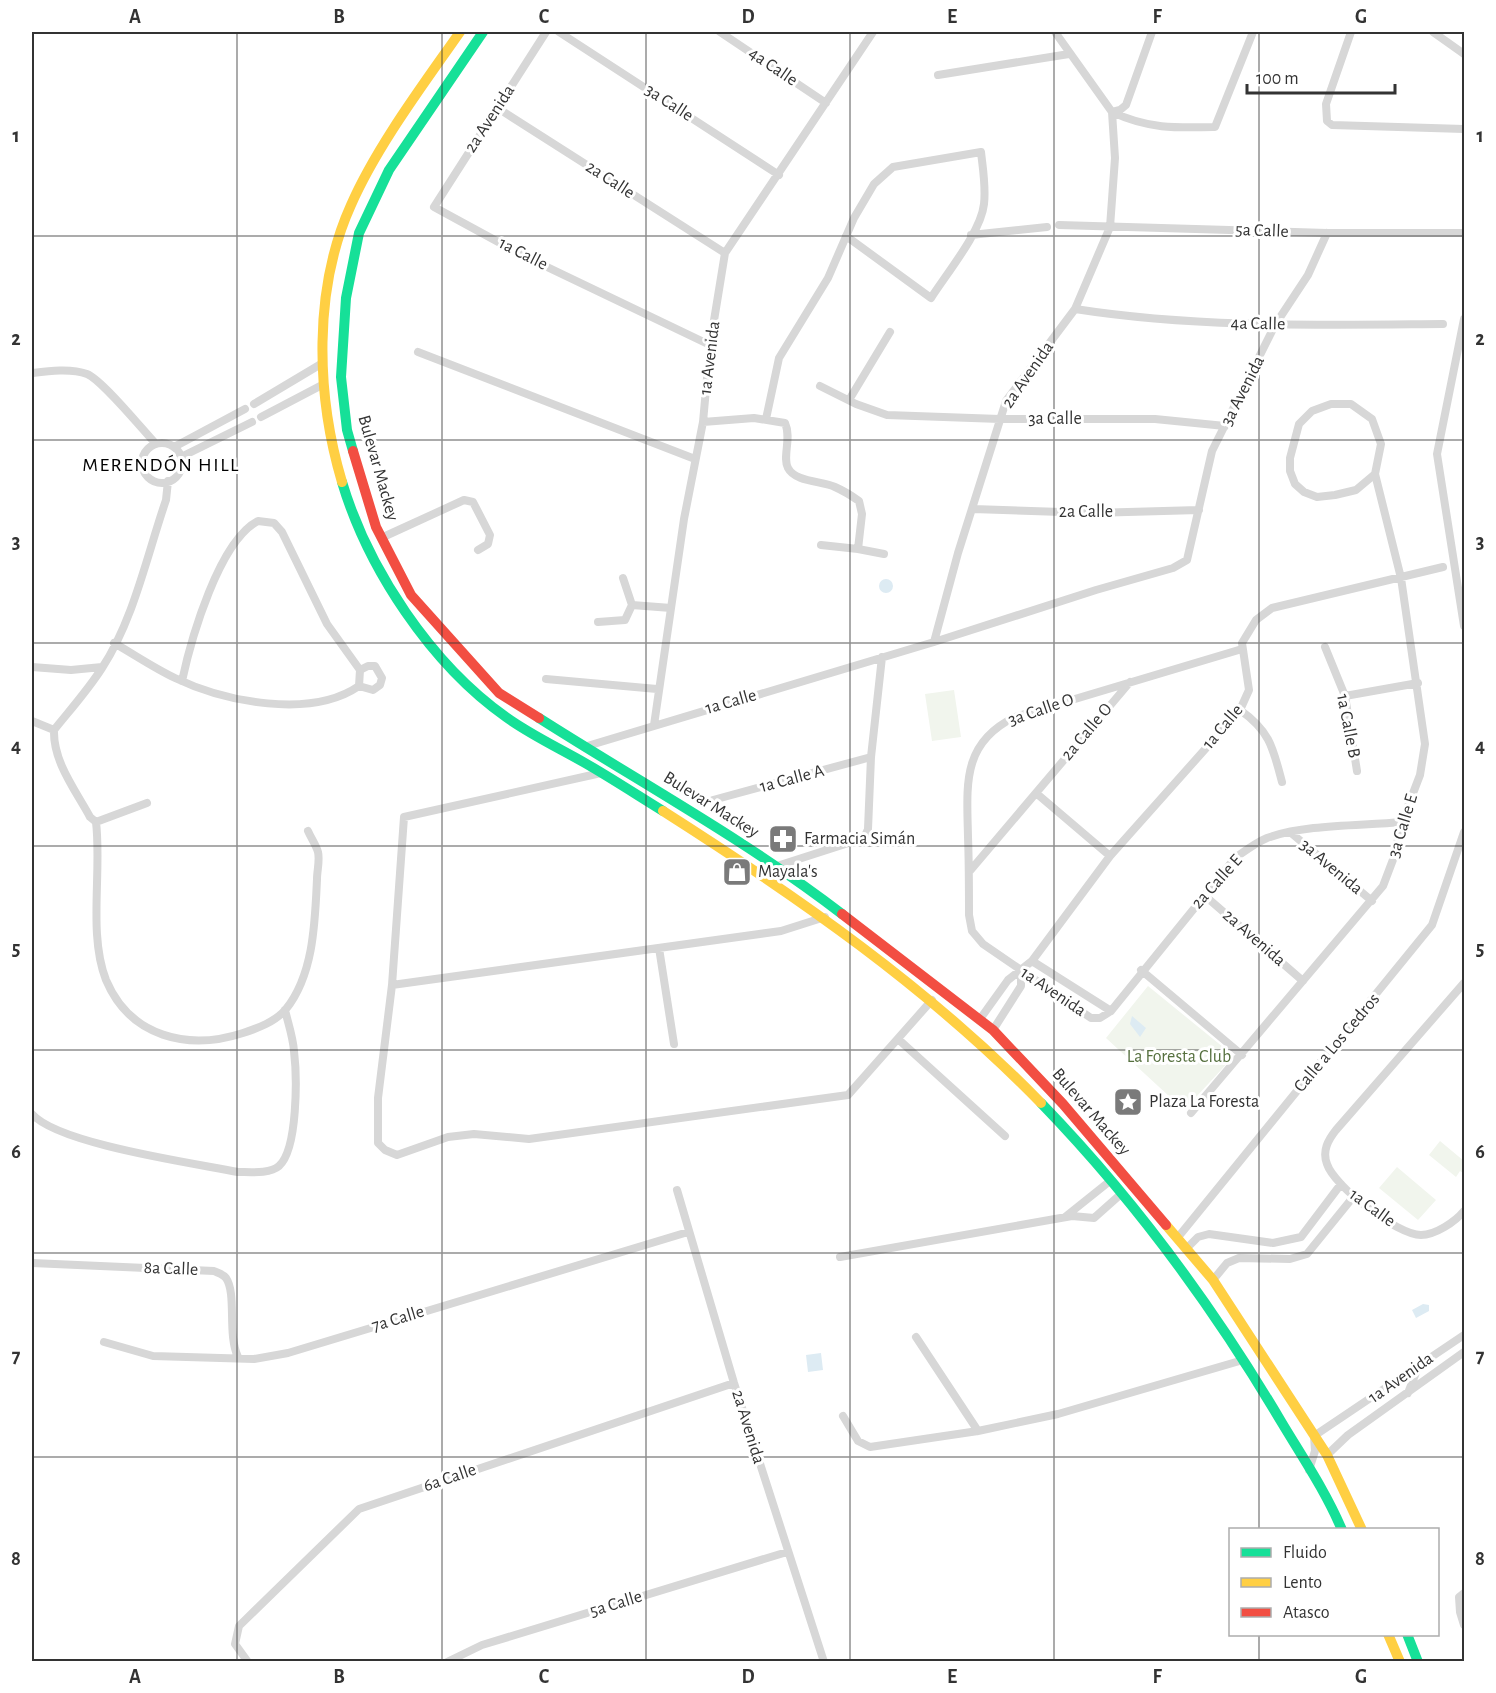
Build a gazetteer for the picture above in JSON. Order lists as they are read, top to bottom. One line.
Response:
{"streets":{"main road":["Bulevar Mackey"],"street":["4a Calle","3a Calle","2a Avenida","2a Calle","5a Calle","1a Calle","1a Avenida","3a Avenida","3a Calle O","1a Calle B","2a Calle O","1a Calle A","3a Calle E","2a Calle E","Calle a Los Cedros","8a Calle","7a Calle","6a Calle"]},"crossings":[["4a Calle","2a Avenida"],["4a Calle","1a Avenida"],["4a Calle","3a Avenida"],["3a Calle","2a Avenida"],["3a Calle","1a Avenida"],["3a Calle","3a Avenida"],["2a Avenida","2a Calle"],["2a Avenida","5a Calle"],["2a Avenida","1a Calle"],["2a Avenida","3a Calle E"],["2a Avenida","2a Calle E"],["2a Avenida","7a Calle"],["2a Avenida","6a Calle"],["2a Calle","1a Avenida"],["2a Calle","3a Avenida"],["5a Calle","3a Avenida"],["1a Calle","1a Avenida"],["1a Calle","3a Avenida"],["1a Calle","Bulevar Mackey"],["1a Avenida","Bulevar Mackey"],["1a Avenida","3a Calle O"],["1a Avenida","2a Calle O"],["1a Avenida","2a Calle E"],["3a Avenida","3a Calle E"],["3a Avenida","2a Calle E"],["Bulevar Mackey","Calle a Los Cedros"],["3a Calle O","2a Calle O"],["3a Calle E","2a Calle E"],["8a Calle","7a Calle"]],"districts":["MERENDÓN HILL"],"parks":["La Foresta Club"],"places":{"pharmacy":["Farmacia Simán"],"shop":["Mayala's"],"place":["Plaza La Foresta"]},"legend":["Fluido","Lento","Atasco"],"scale_bar":"100 m","grid":{"columns":["A","B","C","D","E","F","G"],"rows":["1","2","3","4","5","6","7","8"]}}
